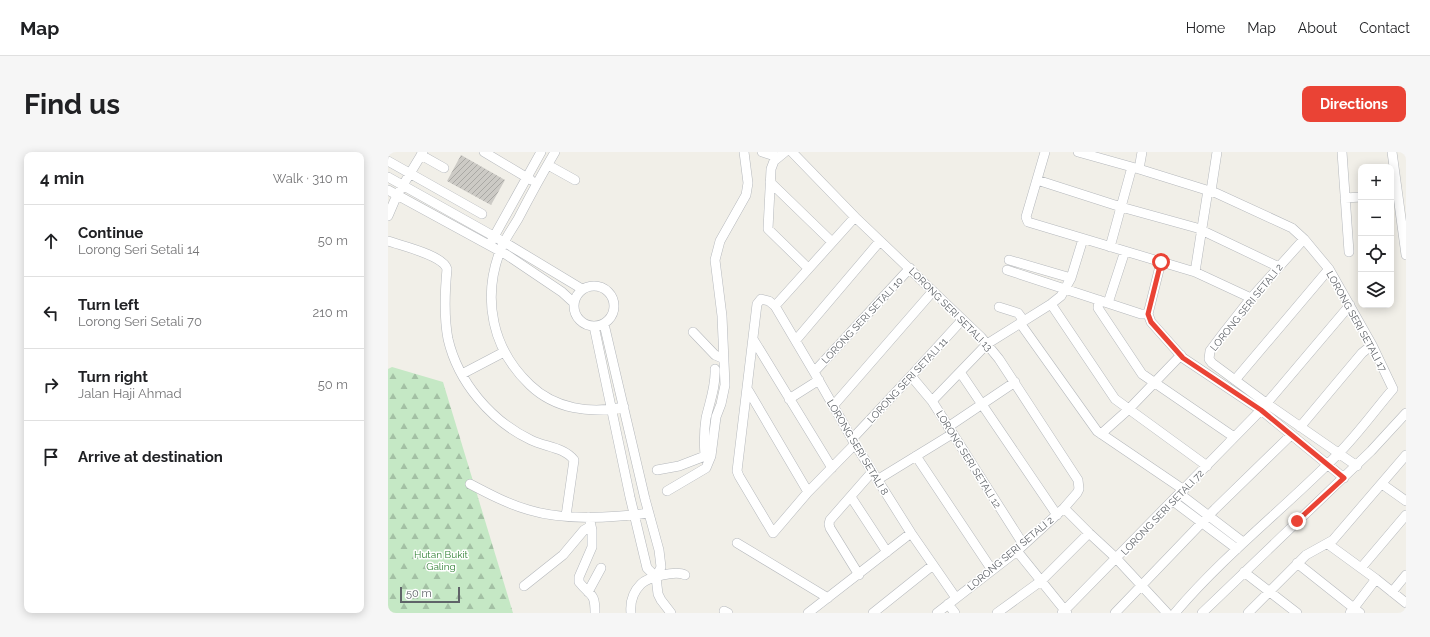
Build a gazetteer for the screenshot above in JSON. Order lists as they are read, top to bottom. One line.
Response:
{"streets":{"street":["LORONG SERI SETALI 2","LORONG SERI SETALI 13","LORONG SERI SETALI 10","LORONG SERI SETALI 17","LORONG SERI SETALI 11","LORONG SERI SETALI 8","LORONG SERI SETALI 12","LORONG SERI SETALI 72"]},"crossings":[["LORONG SERI SETALI 2","LORONG SERI SETALI 13"],["LORONG SERI SETALI 2","LORONG SERI SETALI 17"],["LORONG SERI SETALI 2","LORONG SERI SETALI 8"],["LORONG SERI SETALI 2","LORONG SERI SETALI 12"],["LORONG SERI SETALI 2","LORONG SERI SETALI 72"],["LORONG SERI SETALI 13","LORONG SERI SETALI 10"],["LORONG SERI SETALI 13","LORONG SERI SETALI 11"],["LORONG SERI SETALI 10","LORONG SERI SETALI 8"],["LORONG SERI SETALI 17","LORONG SERI SETALI 72"],["LORONG SERI SETALI 11","LORONG SERI SETALI 8"],["LORONG SERI SETALI 11","LORONG SERI SETALI 12"],["LORONG SERI SETALI 12","LORONG SERI SETALI 72"]],"parks":["Hutan Bukit Galing"],"scale_bar":"50 m","page":{"header":"Map","nav":["Home","Map","About","Contact"],"buttons":"Directions","title":"Find us","heading":["4 min","Walk · 310 m"],"map_buttons":["+","−"],"list":[["Continue","Lorong Seri Setali 14","50 m"],["Turn left","Lorong Seri Setali 70","210 m"],["Turn right","Jalan Haji Ahmad","50 m"],"Arrive at destination"],"scale":"50 m"}}
